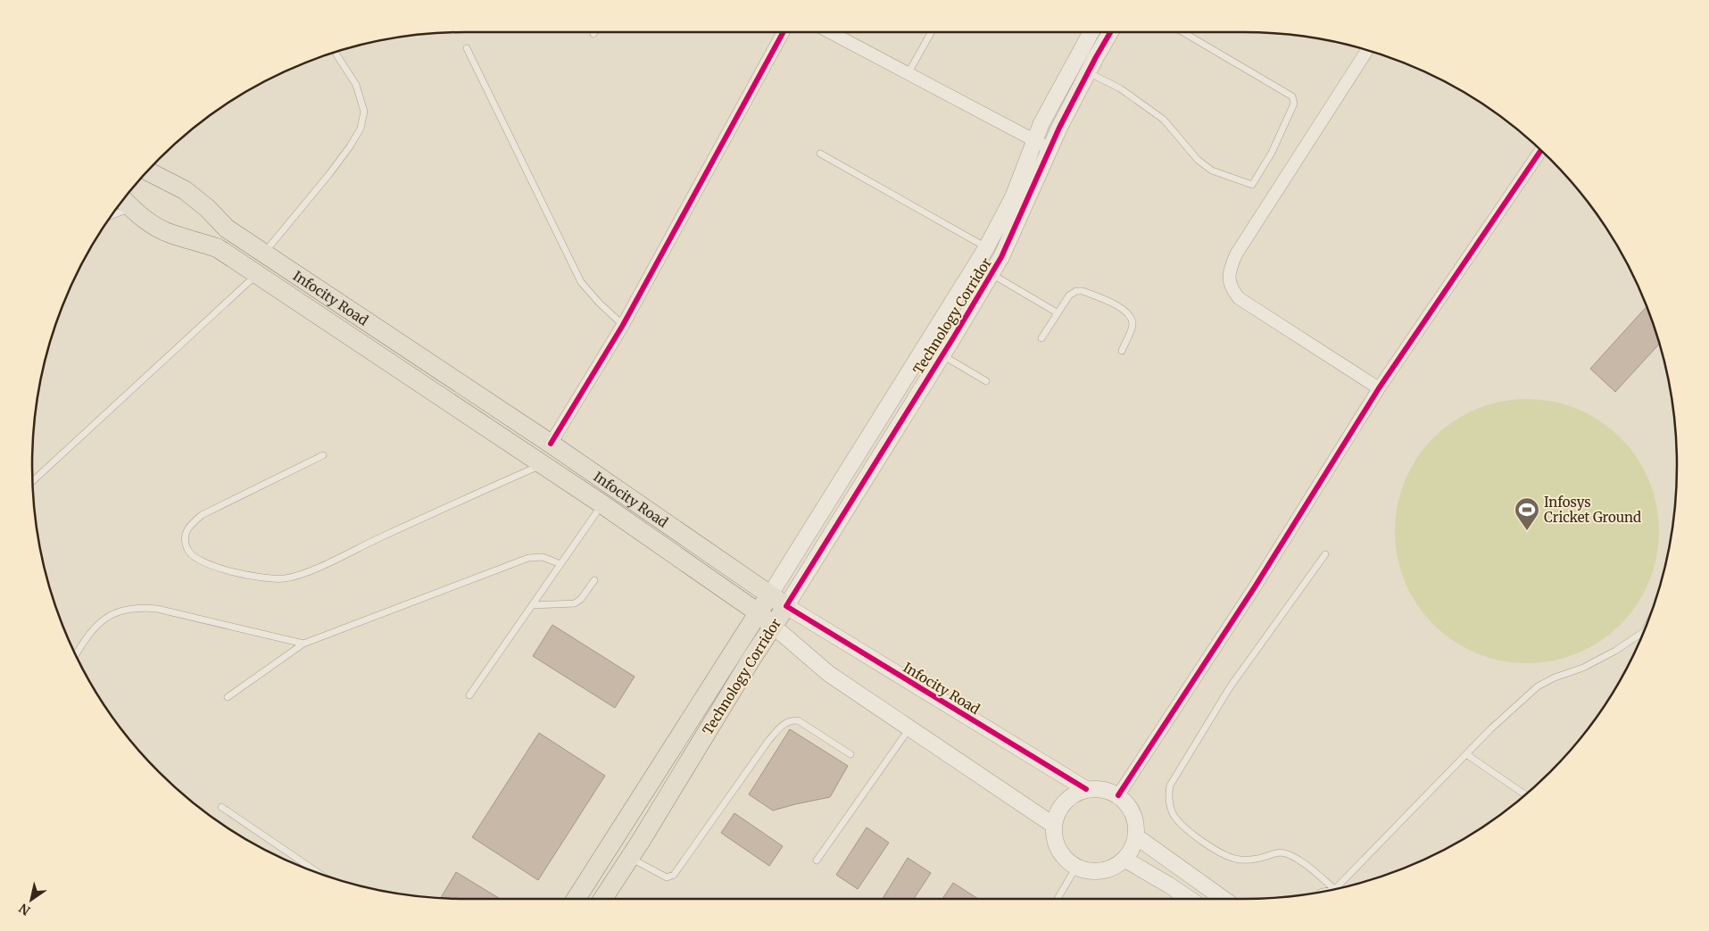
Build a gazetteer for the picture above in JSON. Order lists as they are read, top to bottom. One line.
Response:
{"streets":{"main road":["Infocity Road","Technology Corridor"]},"crossings":[["Infocity Road","Technology Corridor"]],"places":{"sports":["Infosys Cricket Ground"]},"north":"bottom left"}
